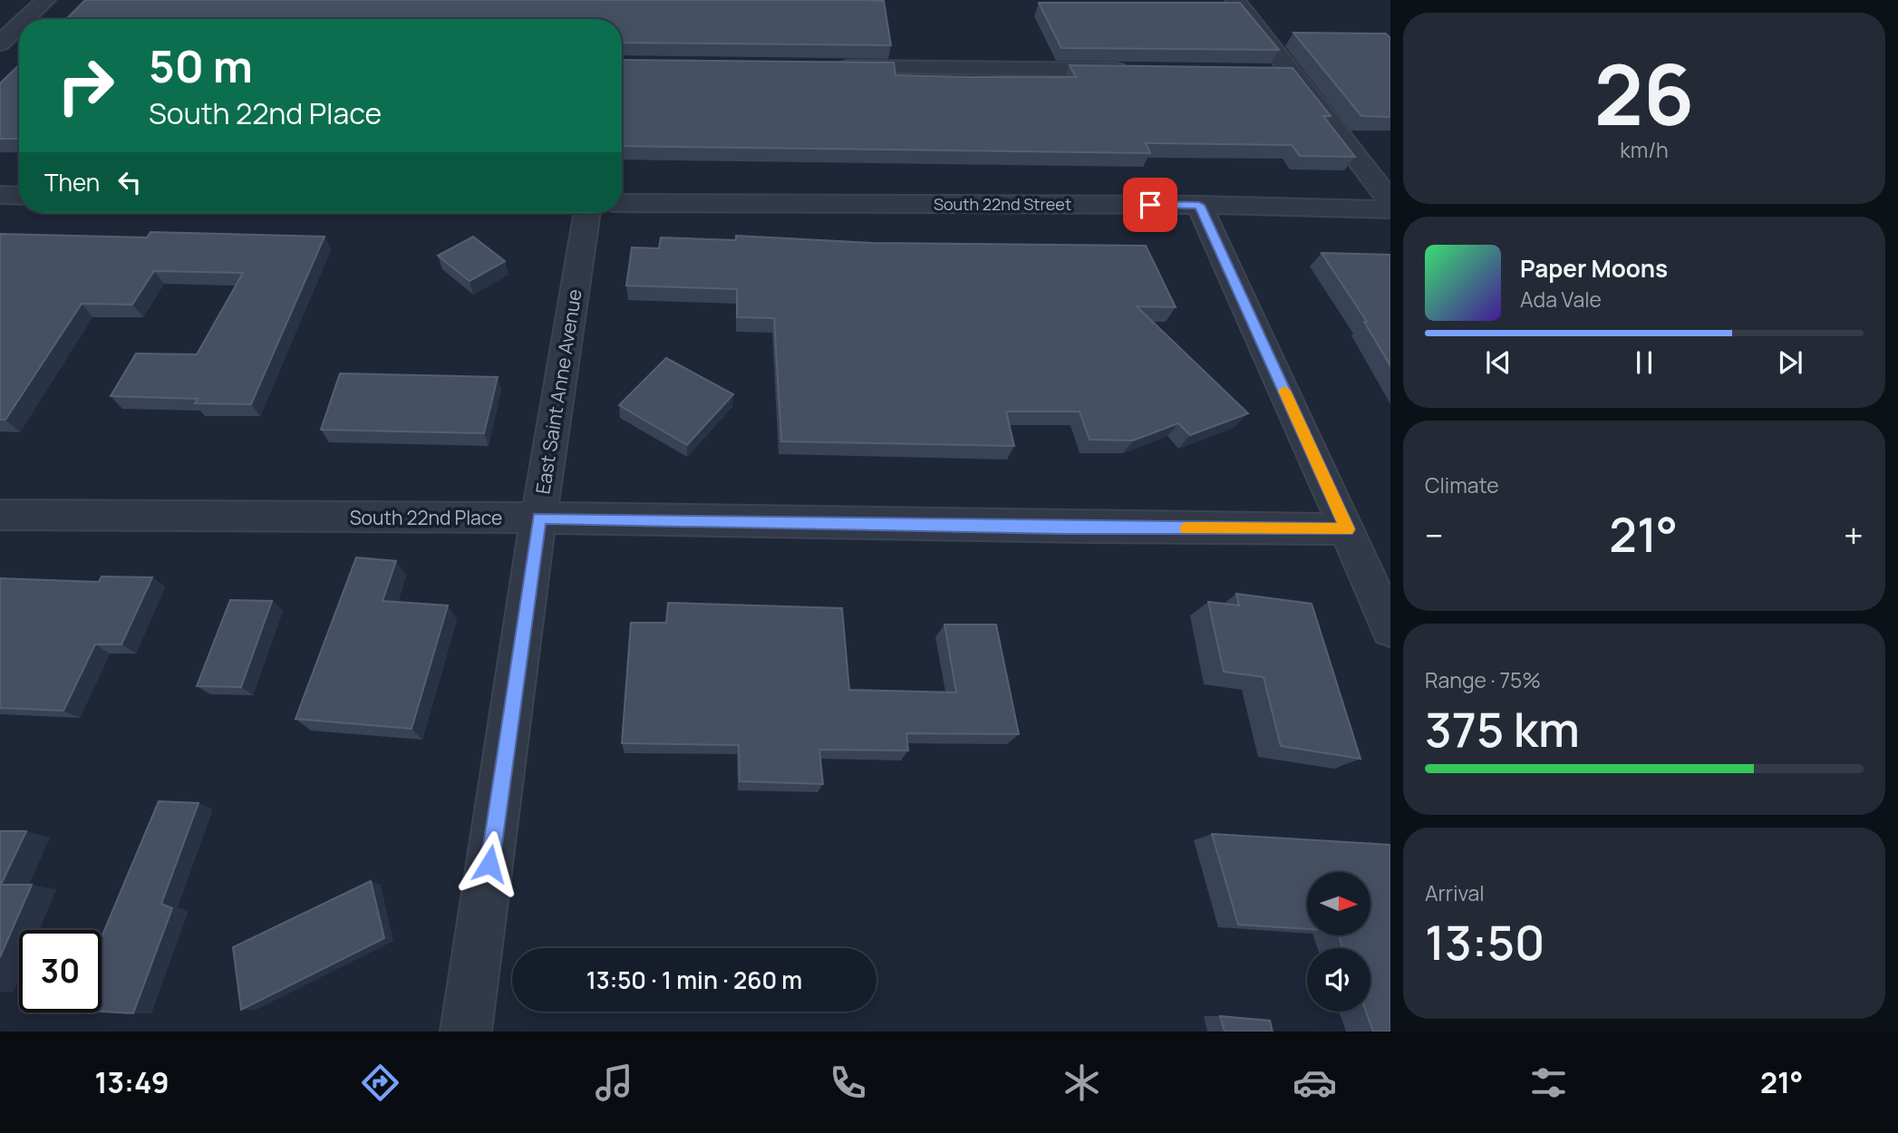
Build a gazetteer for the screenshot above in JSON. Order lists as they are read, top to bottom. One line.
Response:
{"streets":{"street":["South 22nd Street","East Saint Anne Avenue","South 22nd Place"]},"crossings":[["East Saint Anne Avenue","South 22nd Place"]],"north":"right","page":{"tile":[["26","km/h"],"Climate",["Range · 75%","375 km"],["Arrival","13:50"]],"turn":["50 m","South 22nd Place"],"then":"Then","song":["Paper Moons","Ada Vale"],"heat":["−","21°","+"],"limit":"30","trip":"13:50 · 1 min · 260 m","tabs":["13:49","21°"]}}
